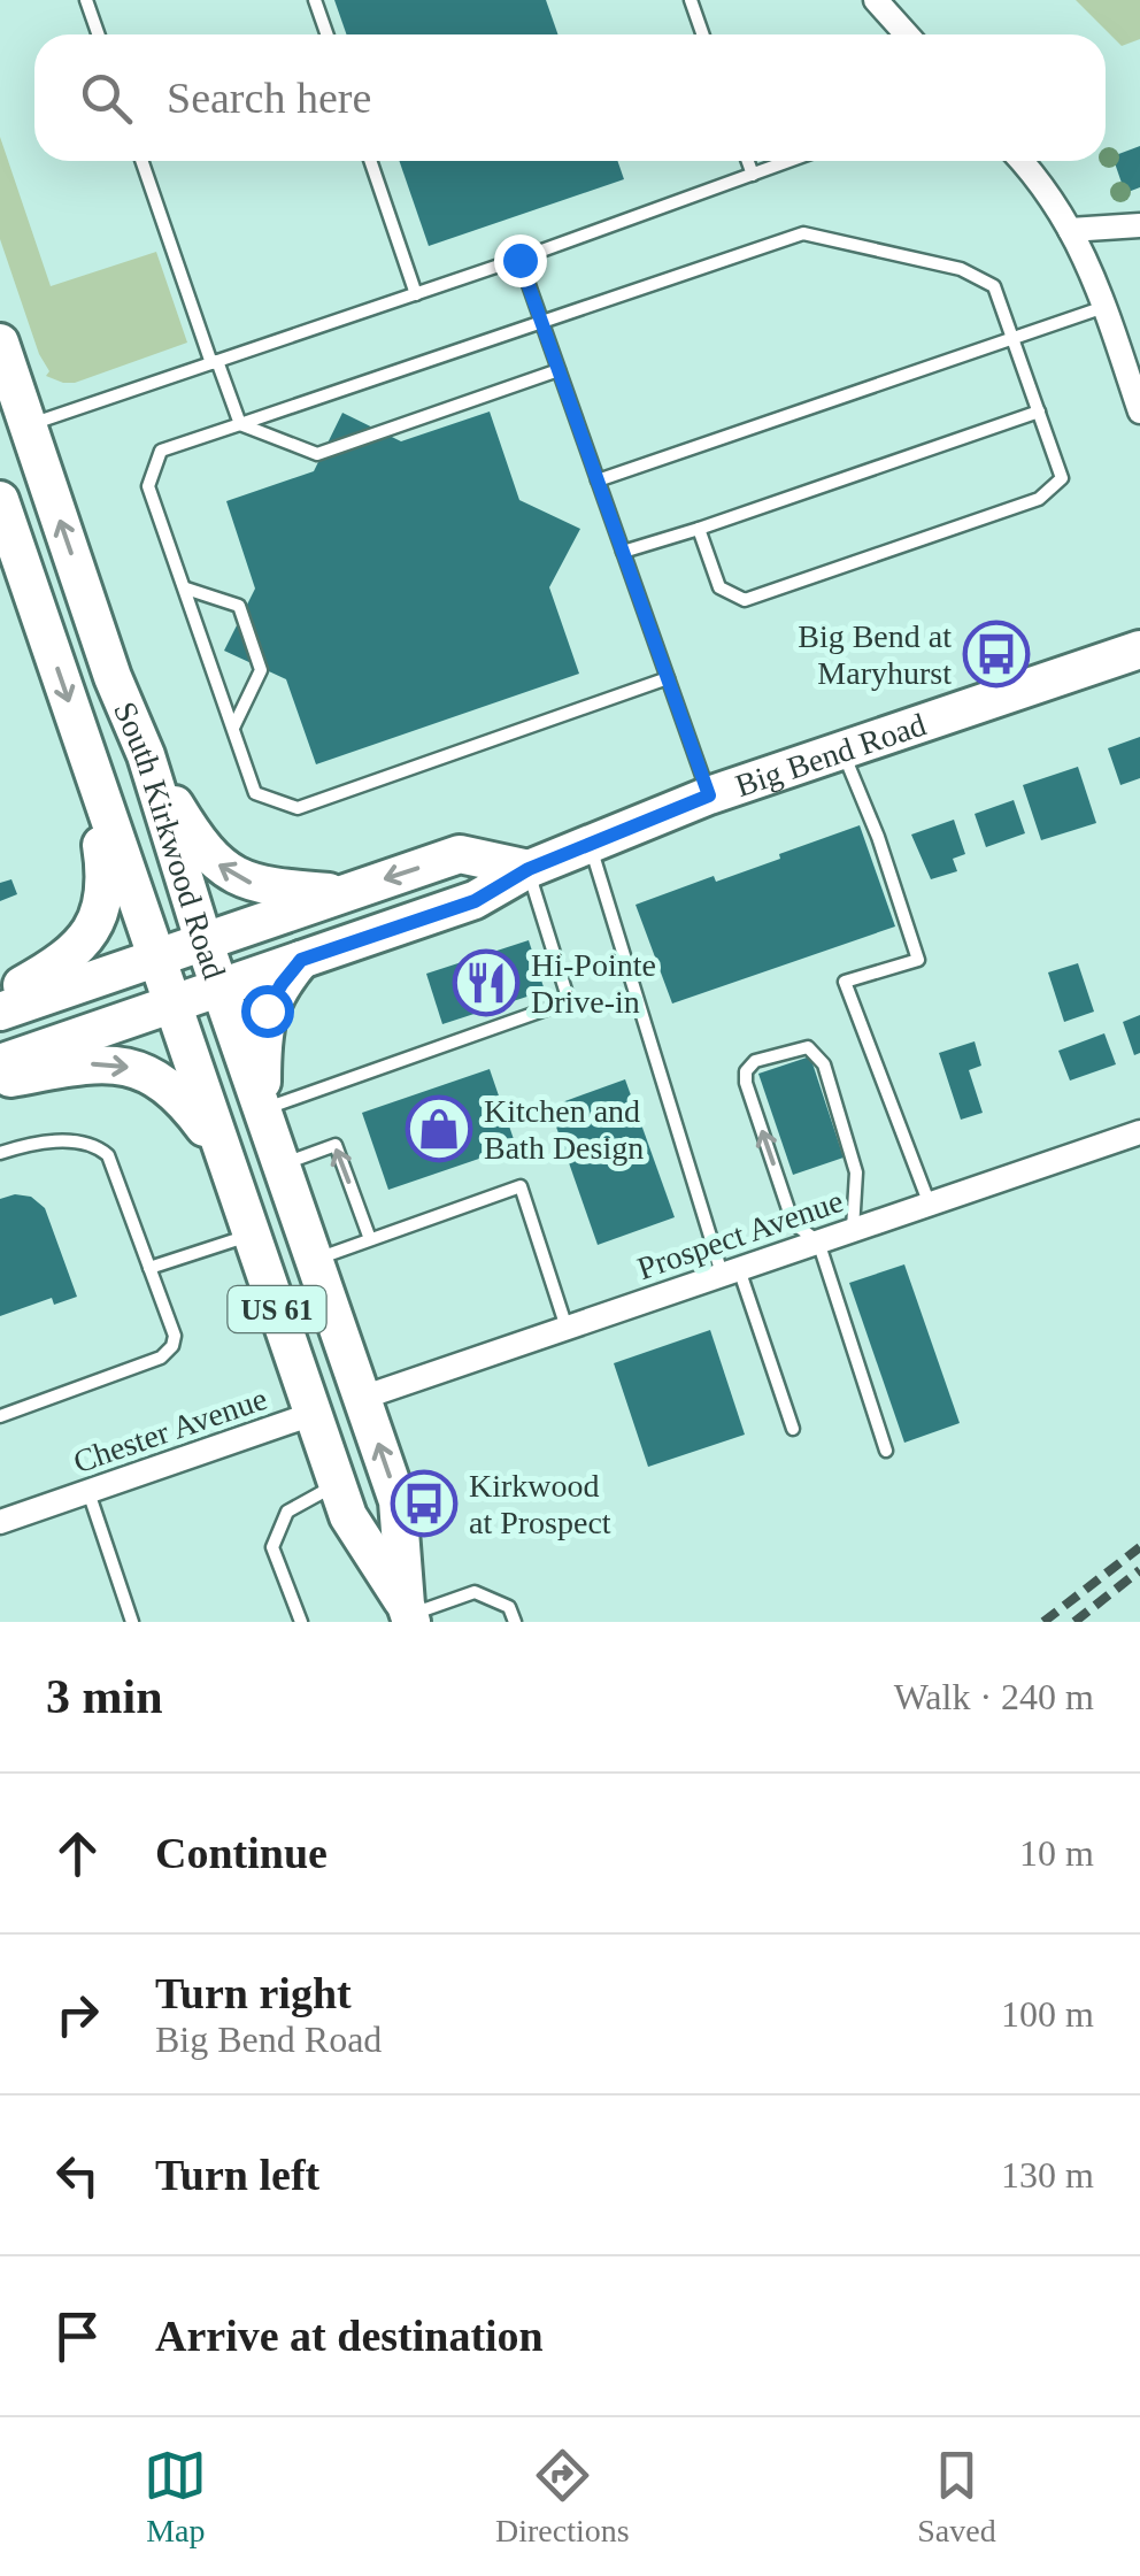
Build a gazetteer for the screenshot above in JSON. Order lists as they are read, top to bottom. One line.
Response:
{"streets":{"main road":["Big Bend Road","South Kirkwood Road","US 61"],"street":["Prospect Avenue","Chester Avenue"]},"crossings":[["Big Bend Road","South Kirkwood Road"],["South Kirkwood Road","Prospect Avenue"],["South Kirkwood Road","Chester Avenue"],["Prospect Avenue","Chester Avenue"]],"places":{"bus stop":["Big Bend at Maryhurst","Kirkwood at Prospect"],"restaurant":["Hi-Pointe Drive-in"],"shop":["Kitchen and Bath Design"]},"page":{"search":"Search here","heading":["3 min","Walk · 240 m"],"list":[["Continue","10 m"],["Turn right","Big Bend Road","100 m"],["Turn left","130 m"],"Arrive at destination"],"nav":["Map","Directions","Saved"]}}
